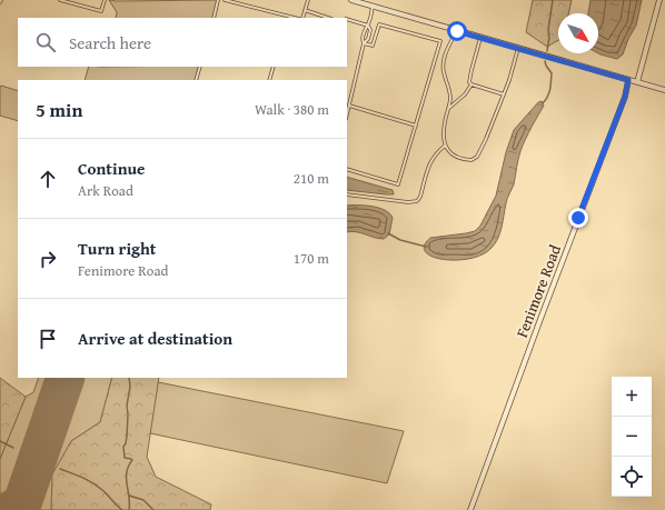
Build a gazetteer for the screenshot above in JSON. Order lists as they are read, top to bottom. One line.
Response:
{"streets":{"street":["Fenimore Road"]},"north":"bottom right","page":{"search":"Search here","heading":["5 min","Walk · 380 m"],"list":[["Continue","Ark Road","210 m"],["Turn right","Fenimore Road","170 m"],"Arrive at destination"],"map_buttons":["+","−"]}}
